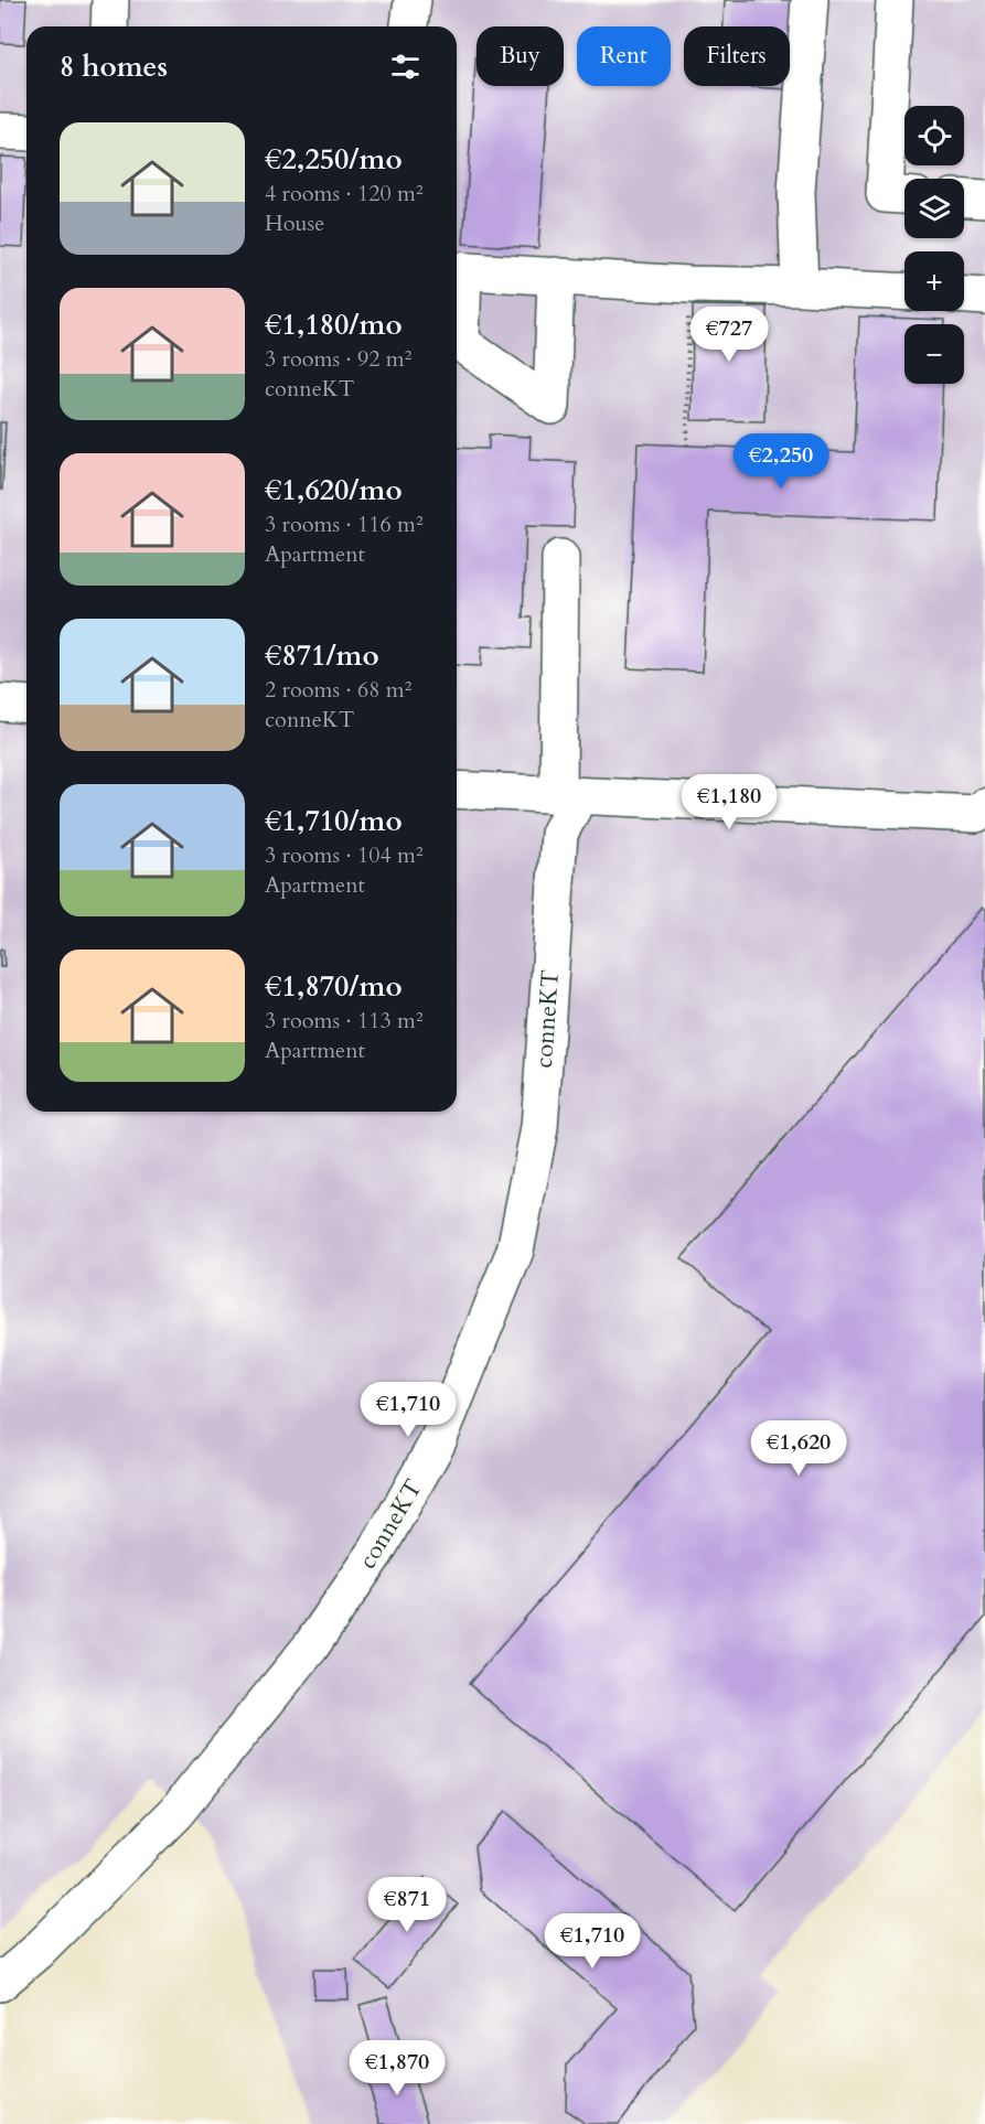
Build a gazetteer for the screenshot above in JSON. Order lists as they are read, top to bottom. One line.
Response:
{"streets":{"street":["conneKT"]},"page":{"chip":["Buy","Rent","Filters"],"heading":"8 homes","map_buttons":["+","−"],"list":[{"name":"€2,250/mo","note":"4 rooms · 120 m² · House"},{"name":"€1,180/mo","note":"3 rooms · 92 m² · conneKT"},{"name":"€1,620/mo","note":"3 rooms · 116 m² · Apartment"},{"name":"€871/mo","note":"2 rooms · 68 m² · conneKT"},{"name":"€1,710/mo","note":"3 rooms · 104 m² · Apartment"},{"name":"€1,870/mo","note":"3 rooms · 113 m² · Apartment"}],"price":["€727","€2,250","€1,180","€1,710","€1,620","€871","€1,710","€1,870"]}}
